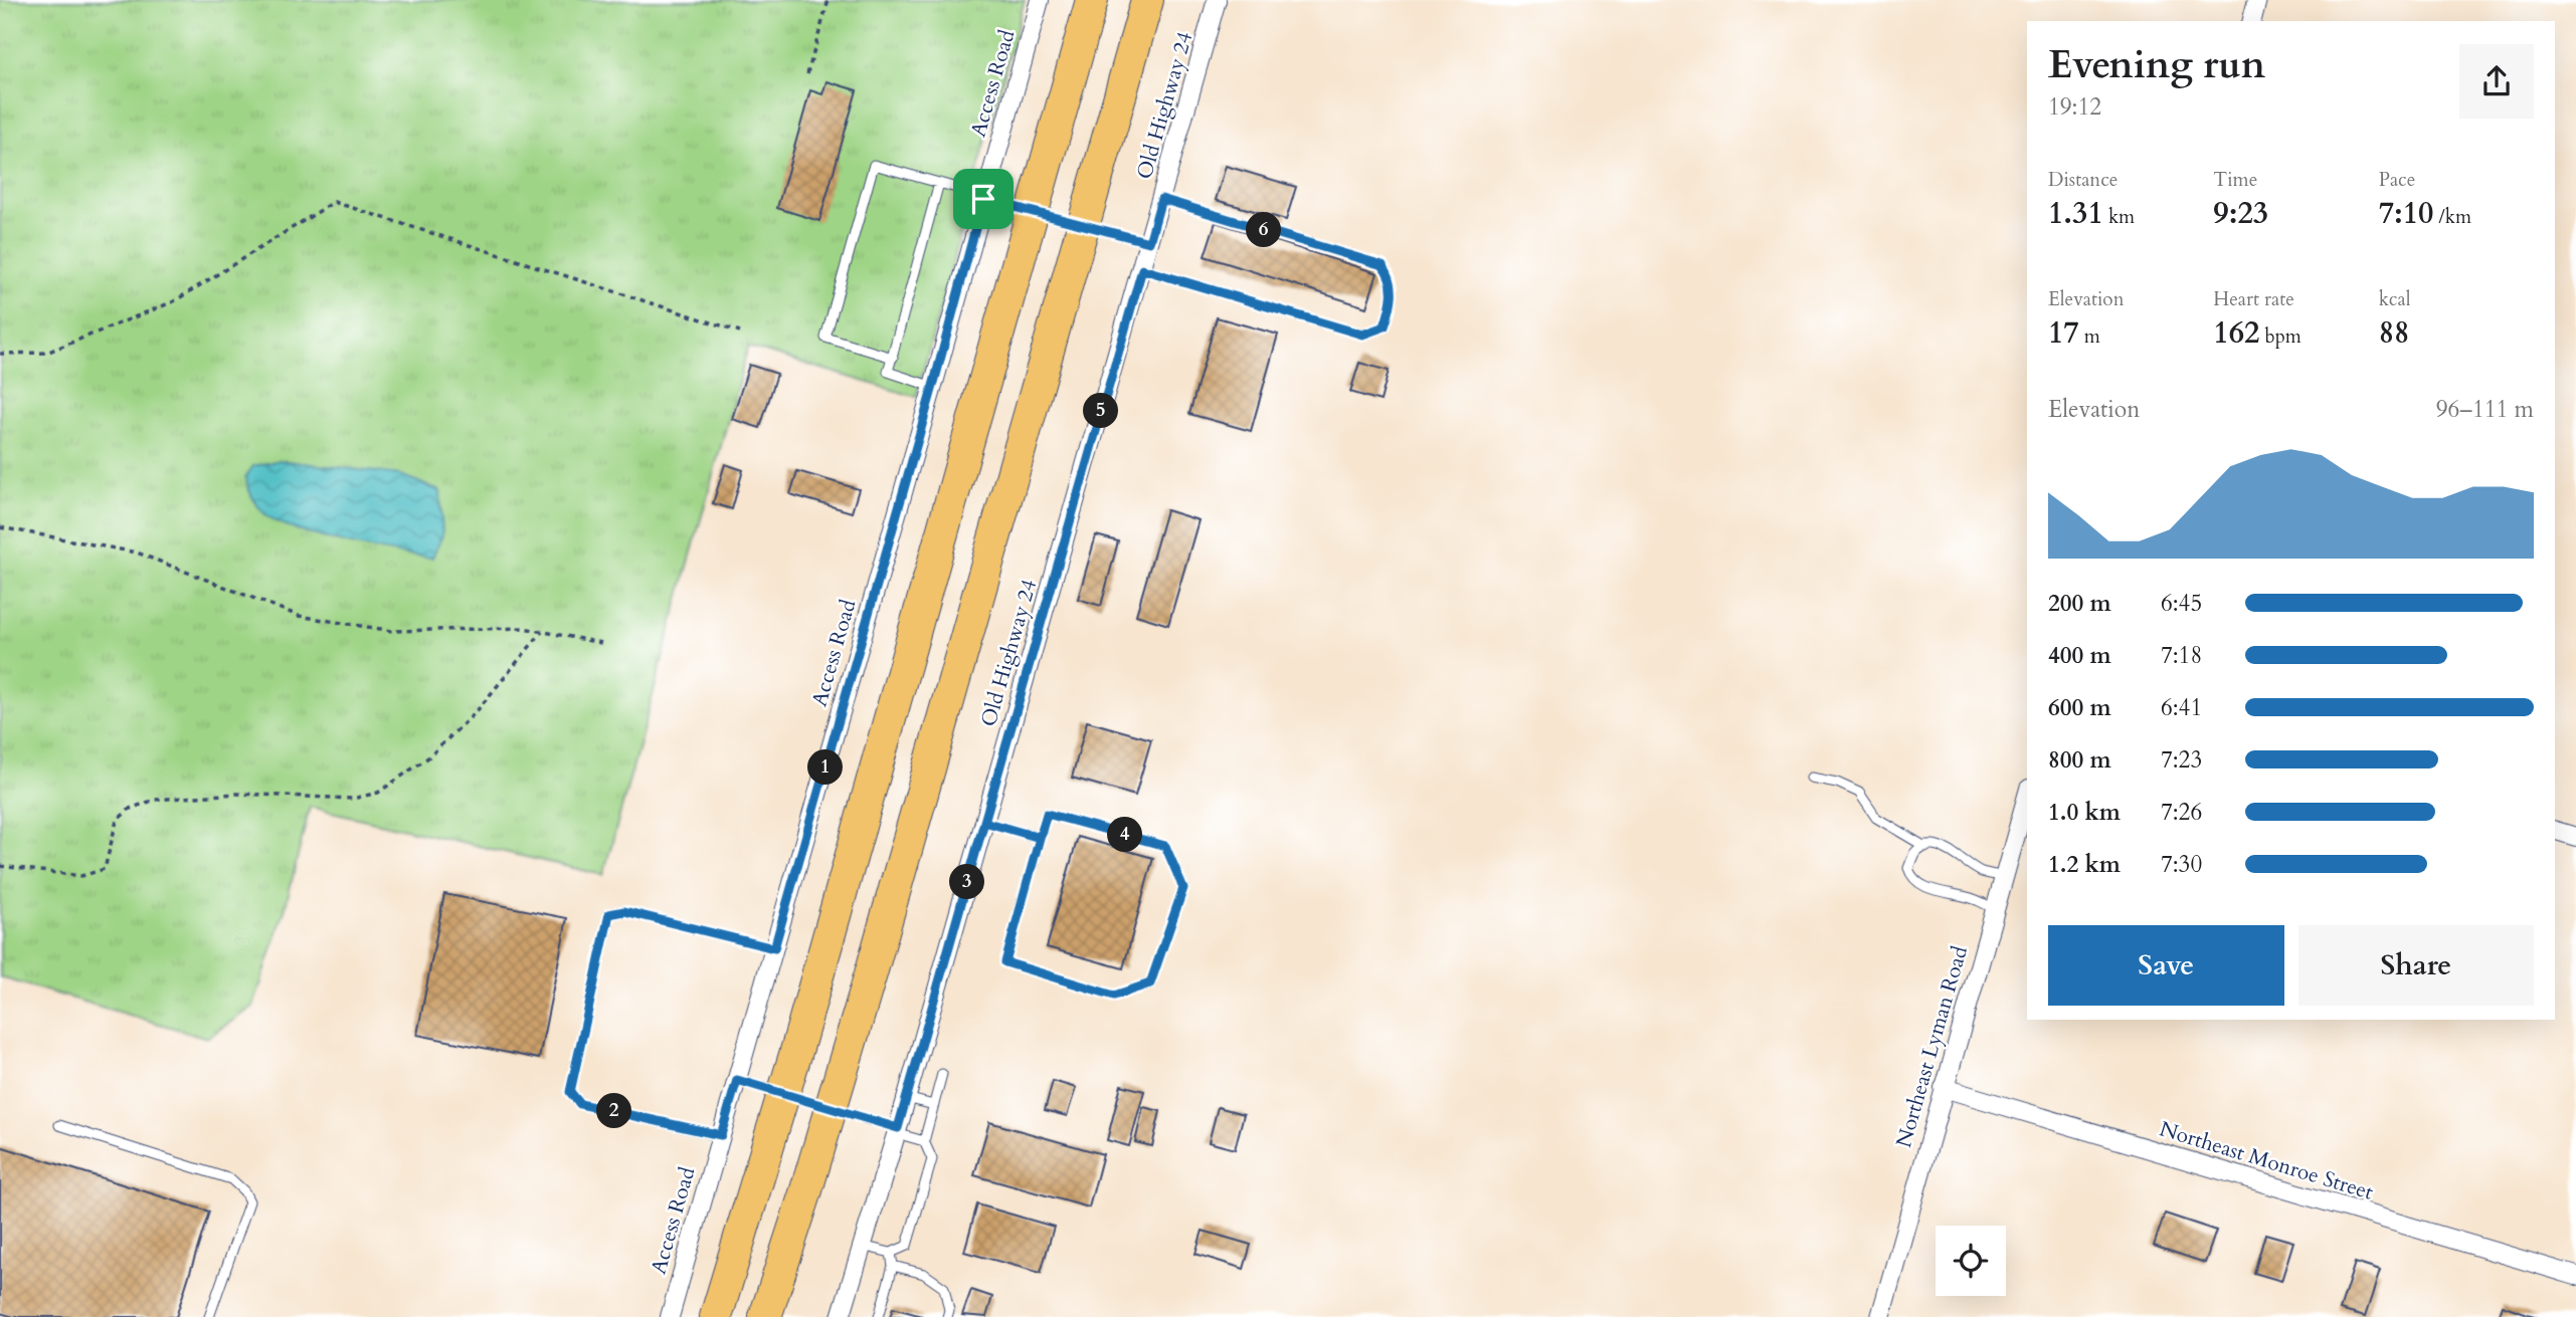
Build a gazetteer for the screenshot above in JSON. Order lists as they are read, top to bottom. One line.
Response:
{"streets":{"street":["Access Road","Old Highway 24","Northeast Lyman Road","Northeast Monroe Street"]},"crossings":[["Northeast Lyman Road","Northeast Monroe Street"]],"page":{"heading":["Evening run","19:12"],"stats":[["Distance","1.31 km"],["Time","9:23"],["Pace","7:10 /km"],["Elevation","17 m"],["Heart rate","162 bpm"],["kcal","88"]],"pins":["6","5","1","4","3","2"],"chart":["Elevation","96–111 m"],"list":[{"name":"200 m","note":"6:45"},{"name":"400 m","note":"7:18"},{"name":"600 m","note":"6:41"},{"name":"800 m","note":"7:23"},{"name":"1.0 km","note":"7:26"},{"name":"1.2 km","note":"7:30"}],"buttons":["Save","Share"]}}
